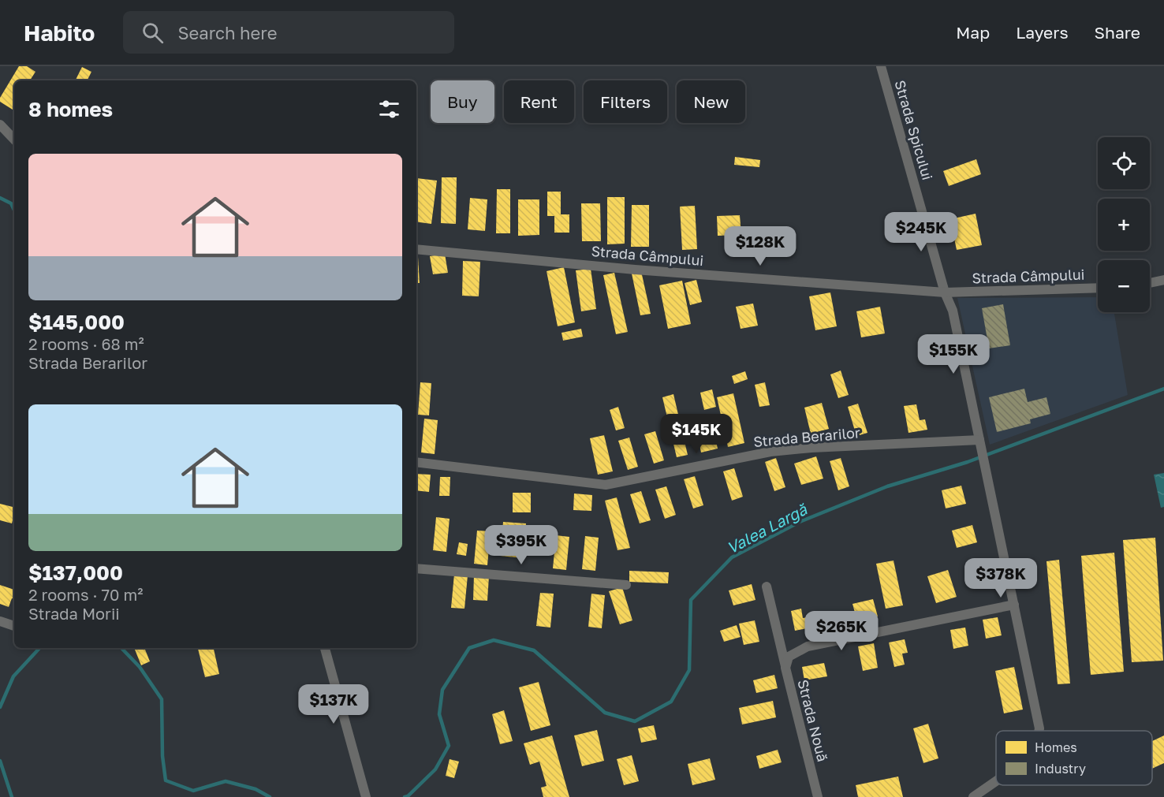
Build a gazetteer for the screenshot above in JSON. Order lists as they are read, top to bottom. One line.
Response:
{"streets":{"street":["Strada Spicului","Strada Câmpului","Strada Berarilor","Strada Nouă"]},"crossings":[["Strada Spicului","Strada Câmpului"],["Strada Spicului","Strada Berarilor"],["Strada Spicului","Strada Nouă"]],"water":["Valea Largă"],"legend":["Homes","Industry"],"page":{"header":"Habito","search":"Search here","nav":["Map","Layers","Share"],"chip":["Buy","Rent","Filters","New"],"heading":"8 homes","map_buttons":["+","−"],"list":[{"name":"$145,000","note":"2 rooms · 68 m² · Strada Berarilor"},{"name":"$137,000","note":"2 rooms · 70 m² · Strada Morii"}],"price":["$245K","$128K","$155K","$145K","$395K","$378K","$265K","$137K"]}}
